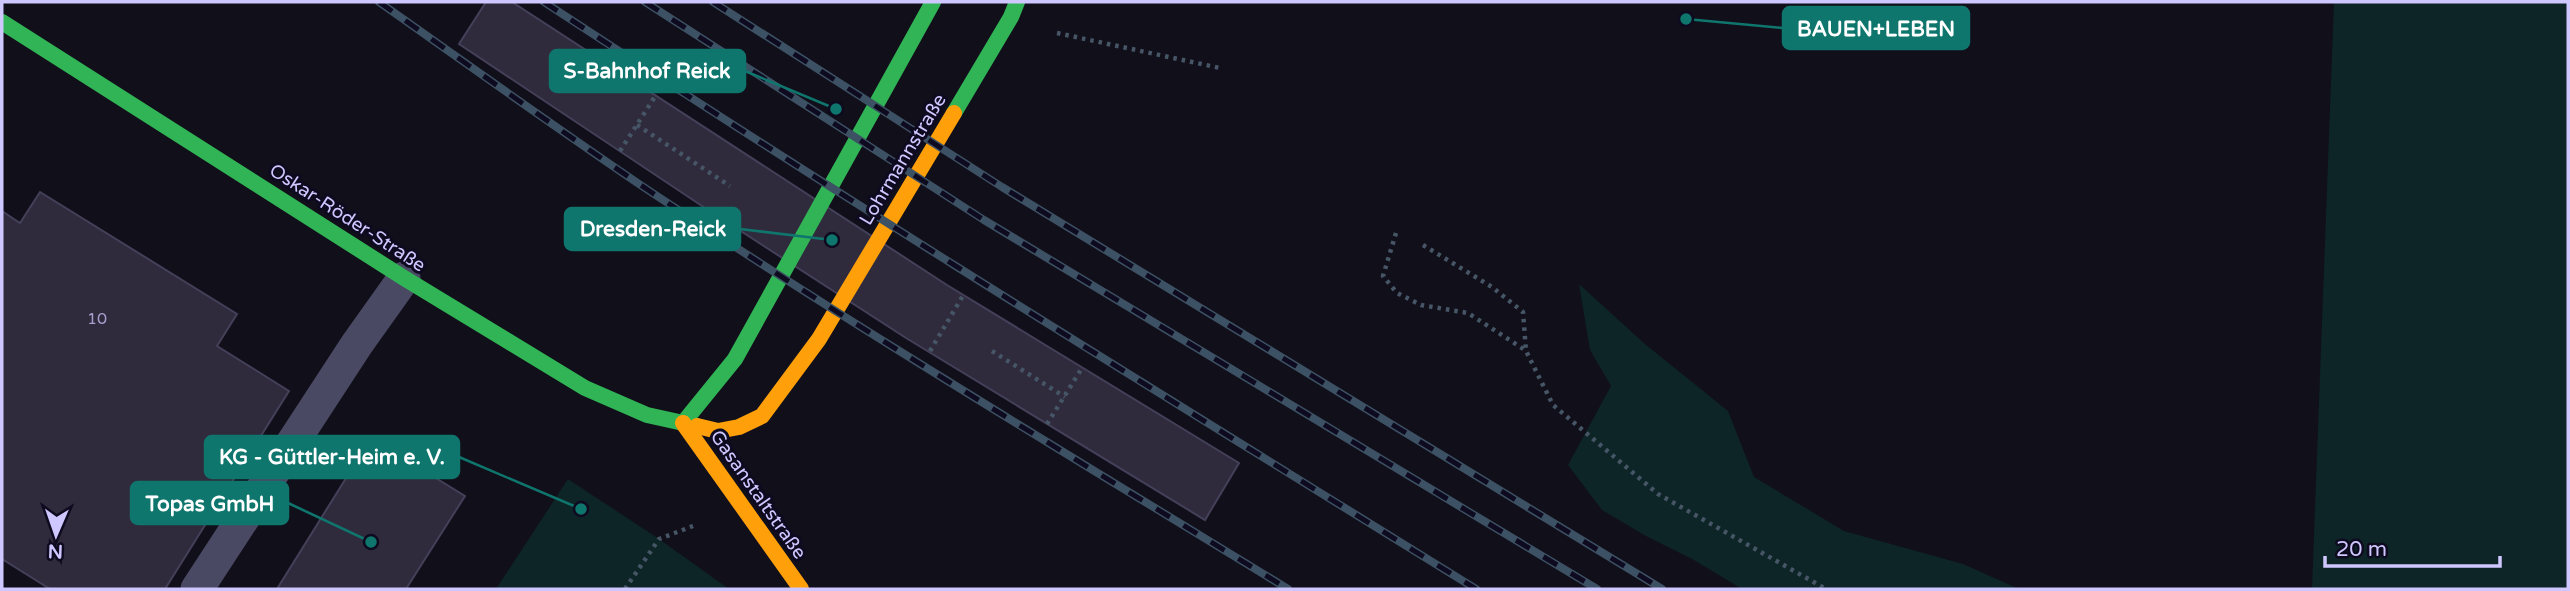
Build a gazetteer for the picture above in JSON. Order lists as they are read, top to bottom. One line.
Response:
{"streets":{"street":["Lohrmannstraße","Oskar-Röder-Straße","Gasanstaltstraße"]},"crossings":[["Lohrmannstraße","Oskar-Röder-Straße"],["Lohrmannstraße","Gasanstaltstraße"],["Oskar-Röder-Straße","Gasanstaltstraße"]],"places":["BAUEN+LEBEN","S-Bahnhof Reick","Dresden-Reick","KG - Güttler-Heim e. V.","Topas GmbH"],"house_numbers":["10"],"scale_bar":"20 m","north":"bottom"}
